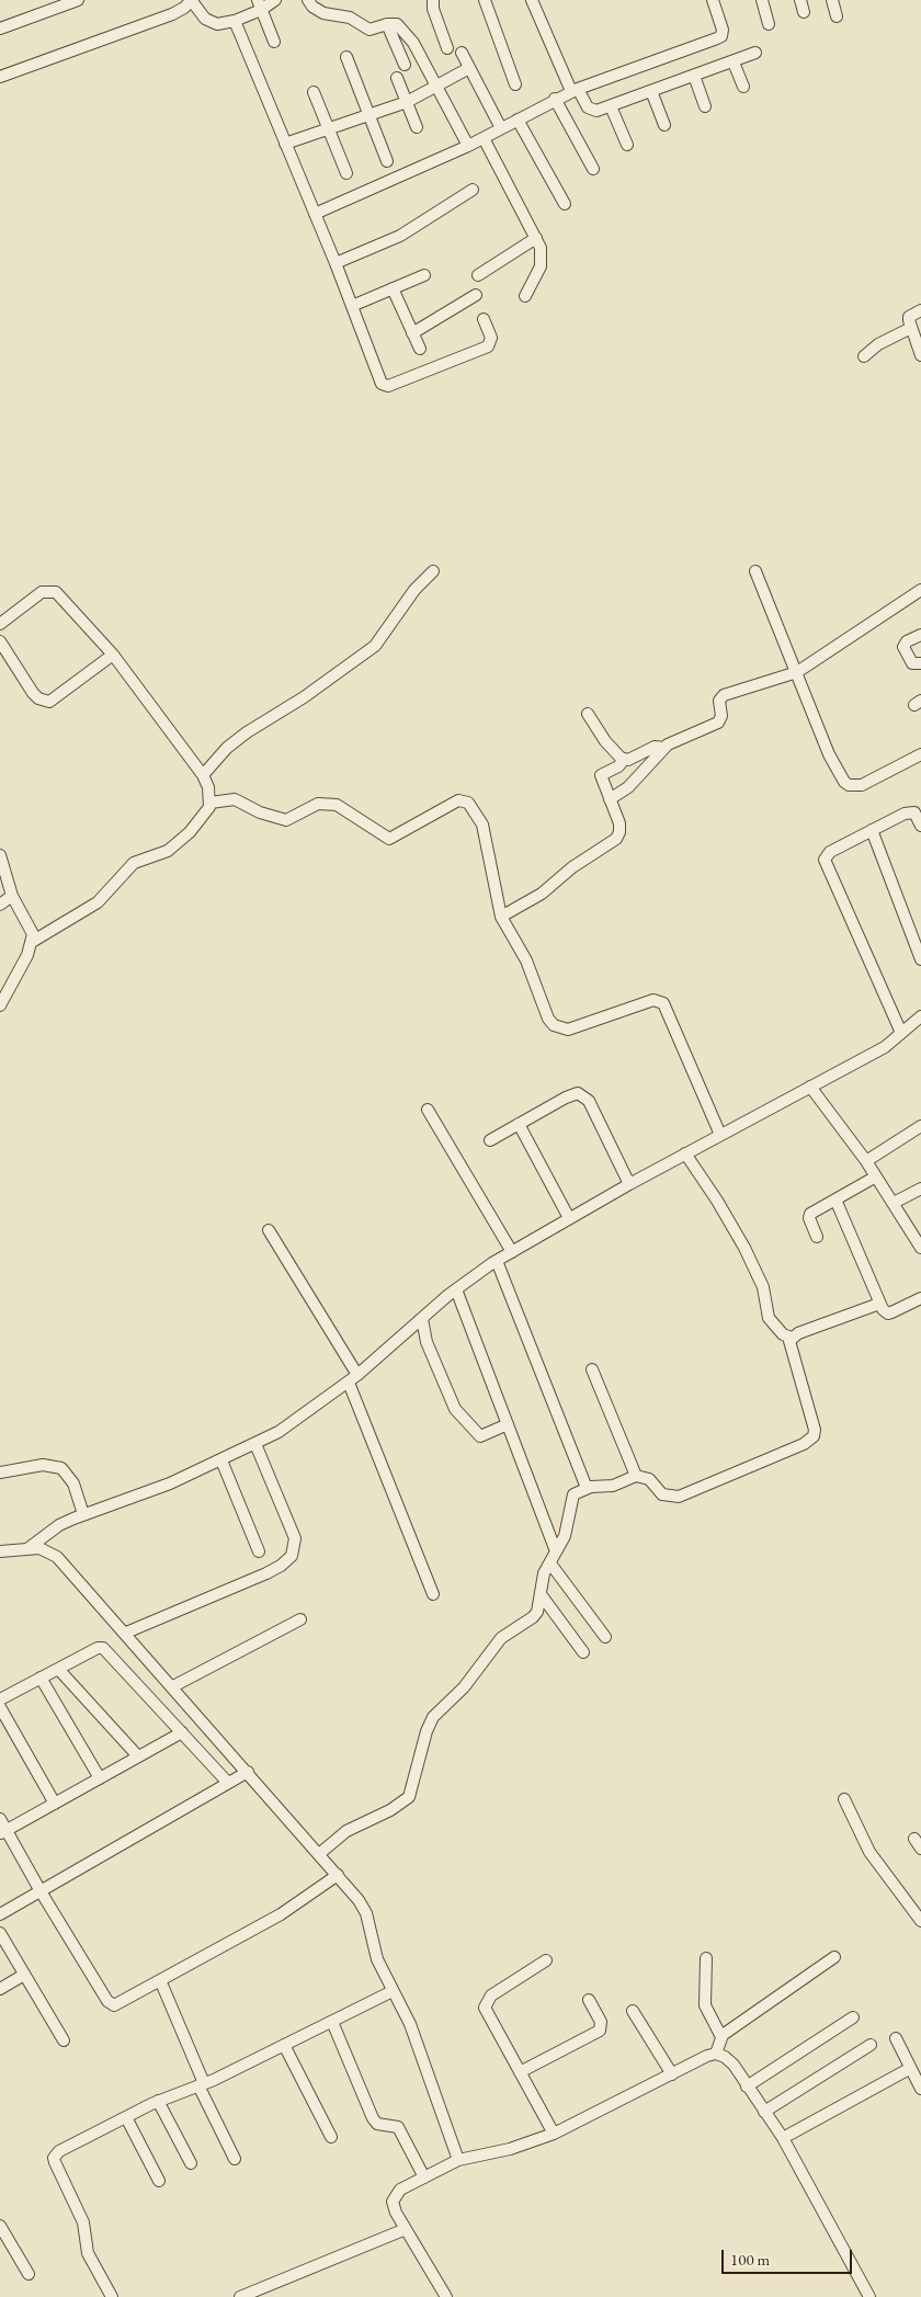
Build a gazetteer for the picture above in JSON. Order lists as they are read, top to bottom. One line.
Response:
{"scale_bar":"100 m"}
